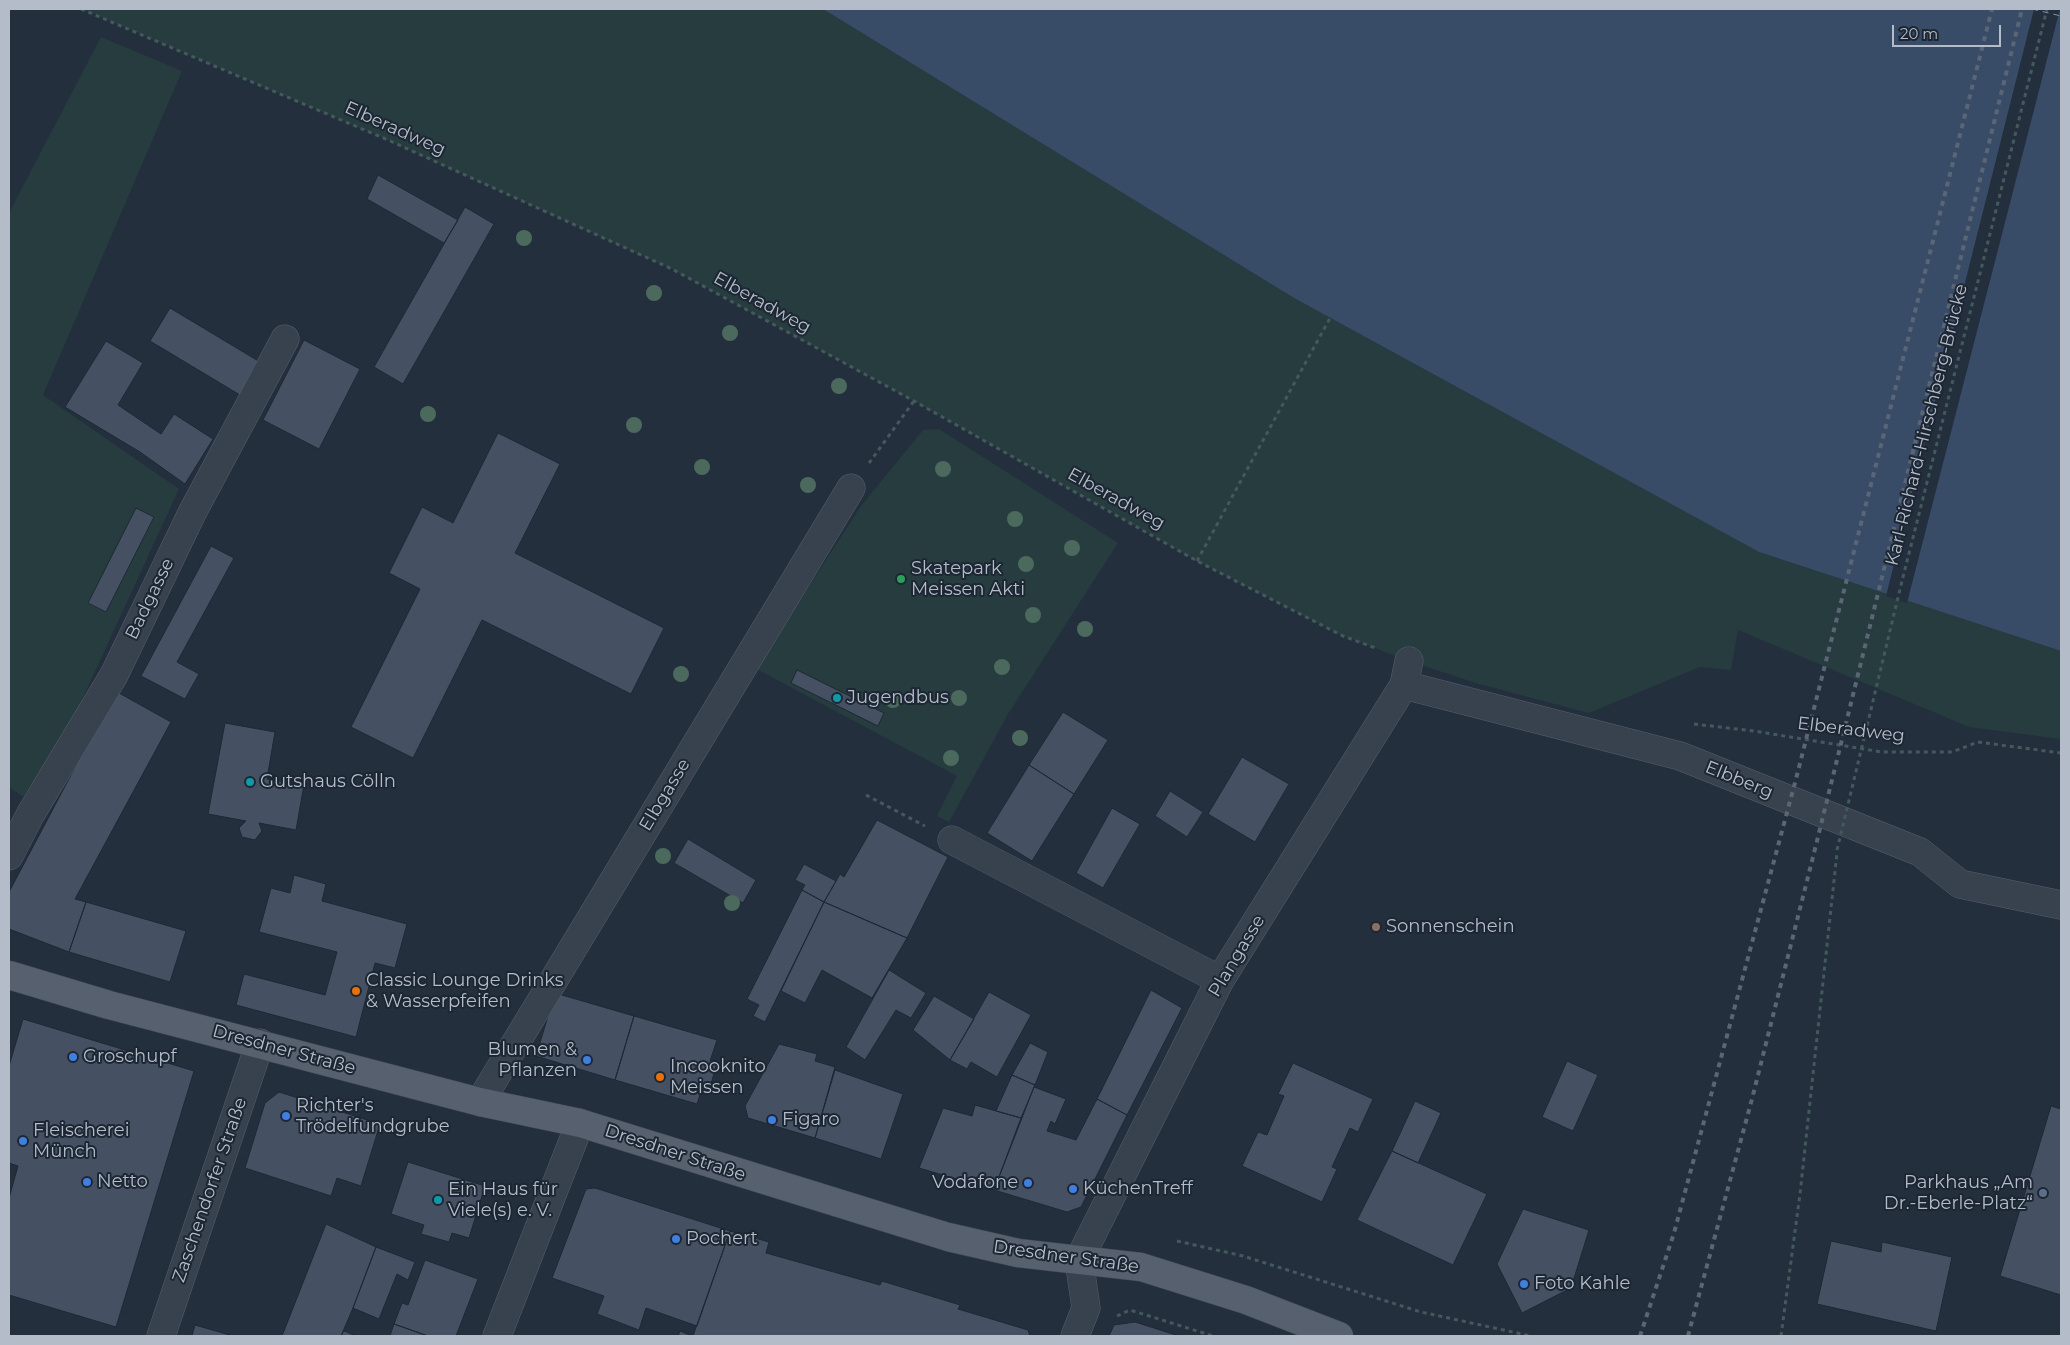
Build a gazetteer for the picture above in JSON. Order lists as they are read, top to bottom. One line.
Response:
{"streets":{"main road":["Dresdner Straße"],"street":["Badgasse","Elbberg","Elbgasse","Plangasse","Zaschendorfer Straße"],"path":["Elberadweg","Karl-Richard-Hirschberg-Brücke"]},"crossings":[["Elberadweg","Elbberg"],["Elberadweg","Plangasse"],["Elbberg","Plangasse"],["Elbgasse","Dresdner Straße"],["Plangasse","Dresdner Straße"],["Dresdner Straße","Zaschendorfer Straße"]],"places":["Skatepark Meissen Akti","Jugendbus","Gutshaus Cölln","Sonnenschein","Classic Lounge Drinks & Wasserpfeifen","Groschupf","Blumen & Pflanzen","Incooknito Meissen","Richter's Trödelfundgrube","Figaro","Fleischerei Münch","Netto","Vodafone","KüchenTreff","Parkhaus „Am Dr.-Eberle-Platz“","Ein Haus für Viele(s) e. V.","Pochert","Foto Kahle"],"scale_bar":"20 m"}
